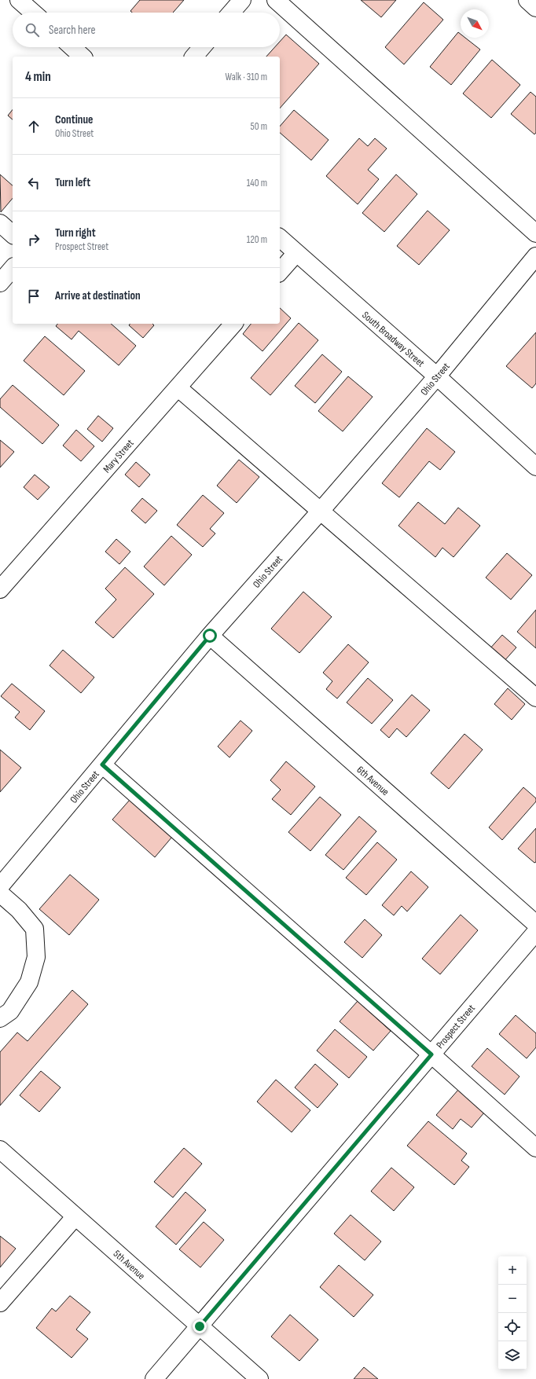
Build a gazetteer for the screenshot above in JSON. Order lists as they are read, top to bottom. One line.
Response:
{"streets":{"street":["South Broadway Street","Ohio Street","Mary Street","6th Avenue","Prospect Street","5th Avenue"]},"crossings":[["South Broadway Street","Ohio Street"],["Ohio Street","6th Avenue"],["Prospect Street","5th Avenue"]],"north":"bottom right","page":{"search":"Search here","heading":["4 min","Walk · 310 m"],"list":[["Continue","Ohio Street","50 m"],["Turn left","140 m"],["Turn right","Prospect Street","120 m"],"Arrive at destination"],"map_buttons":["+","−"]}}
